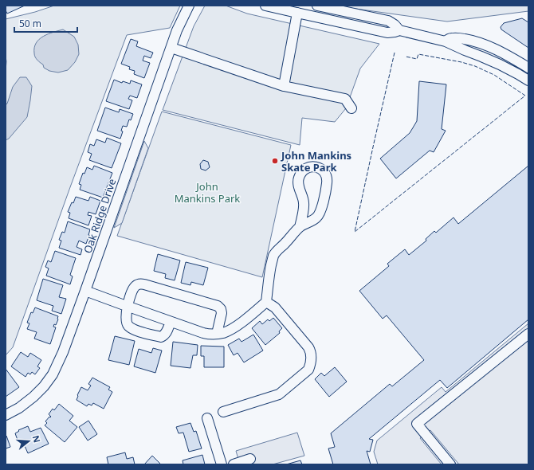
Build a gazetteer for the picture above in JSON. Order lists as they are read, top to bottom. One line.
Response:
{"streets":{"street":["Oak Ridge Drive"]},"parks":["John Mankins Park"],"places":["John Mankins Skate Park"],"scale_bar":"50 m","north":"right"}
